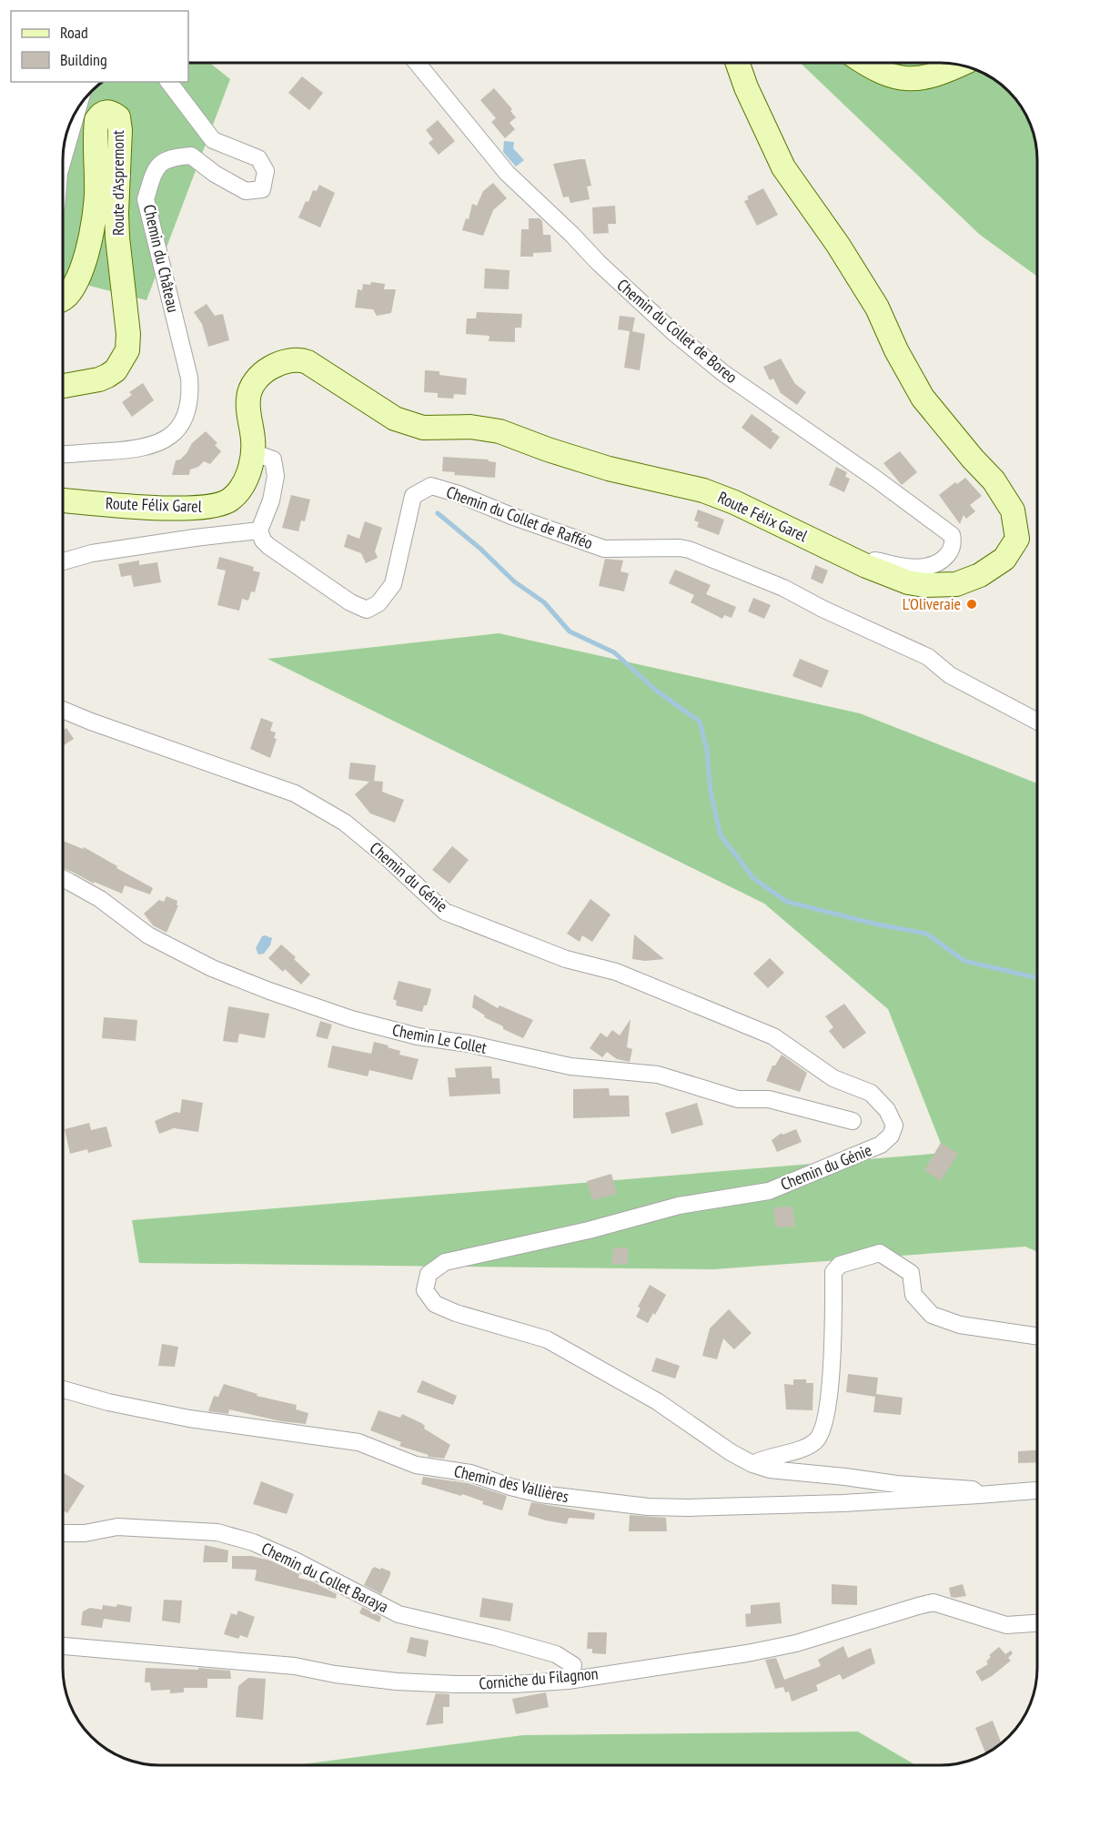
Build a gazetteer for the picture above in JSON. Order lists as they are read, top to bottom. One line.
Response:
{"streets":{"street":["Route d'Aspremont","Chemin du Château","Chemin du Collet de Boreo","Route Félix Garel","Chemin du Collet de Rafféo","Chemin du Génie","Chemin Le Collet","Chemin des Vallières","Chemin du Collet Baraya","Corniche du Filagnon"]},"crossings":[["Chemin du Collet de Boreo","Route Félix Garel"],["Chemin du Génie","Chemin des Vallières"],["Chemin du Collet Baraya","Corniche du Filagnon"]],"places":["L'Oliveraie"],"legend":["Road","Building"]}
